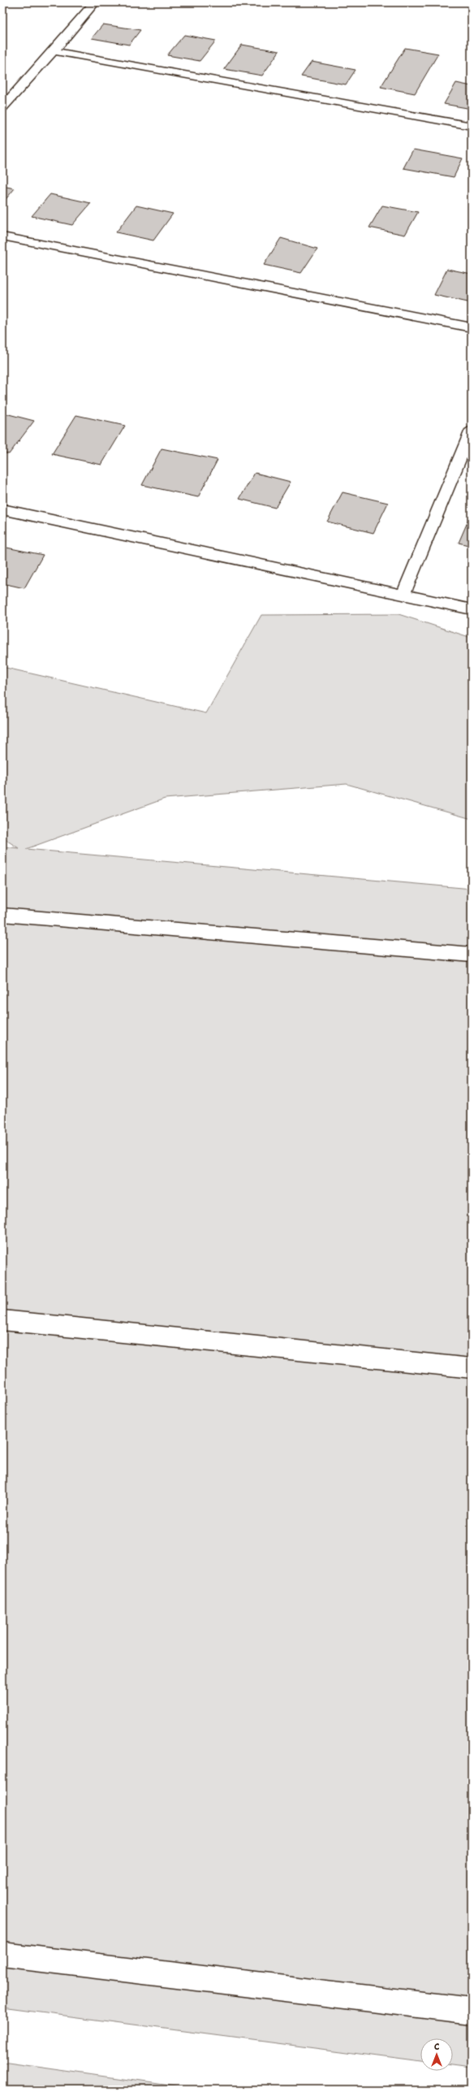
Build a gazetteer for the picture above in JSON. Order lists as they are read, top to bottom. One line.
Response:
{"north":"top"}
